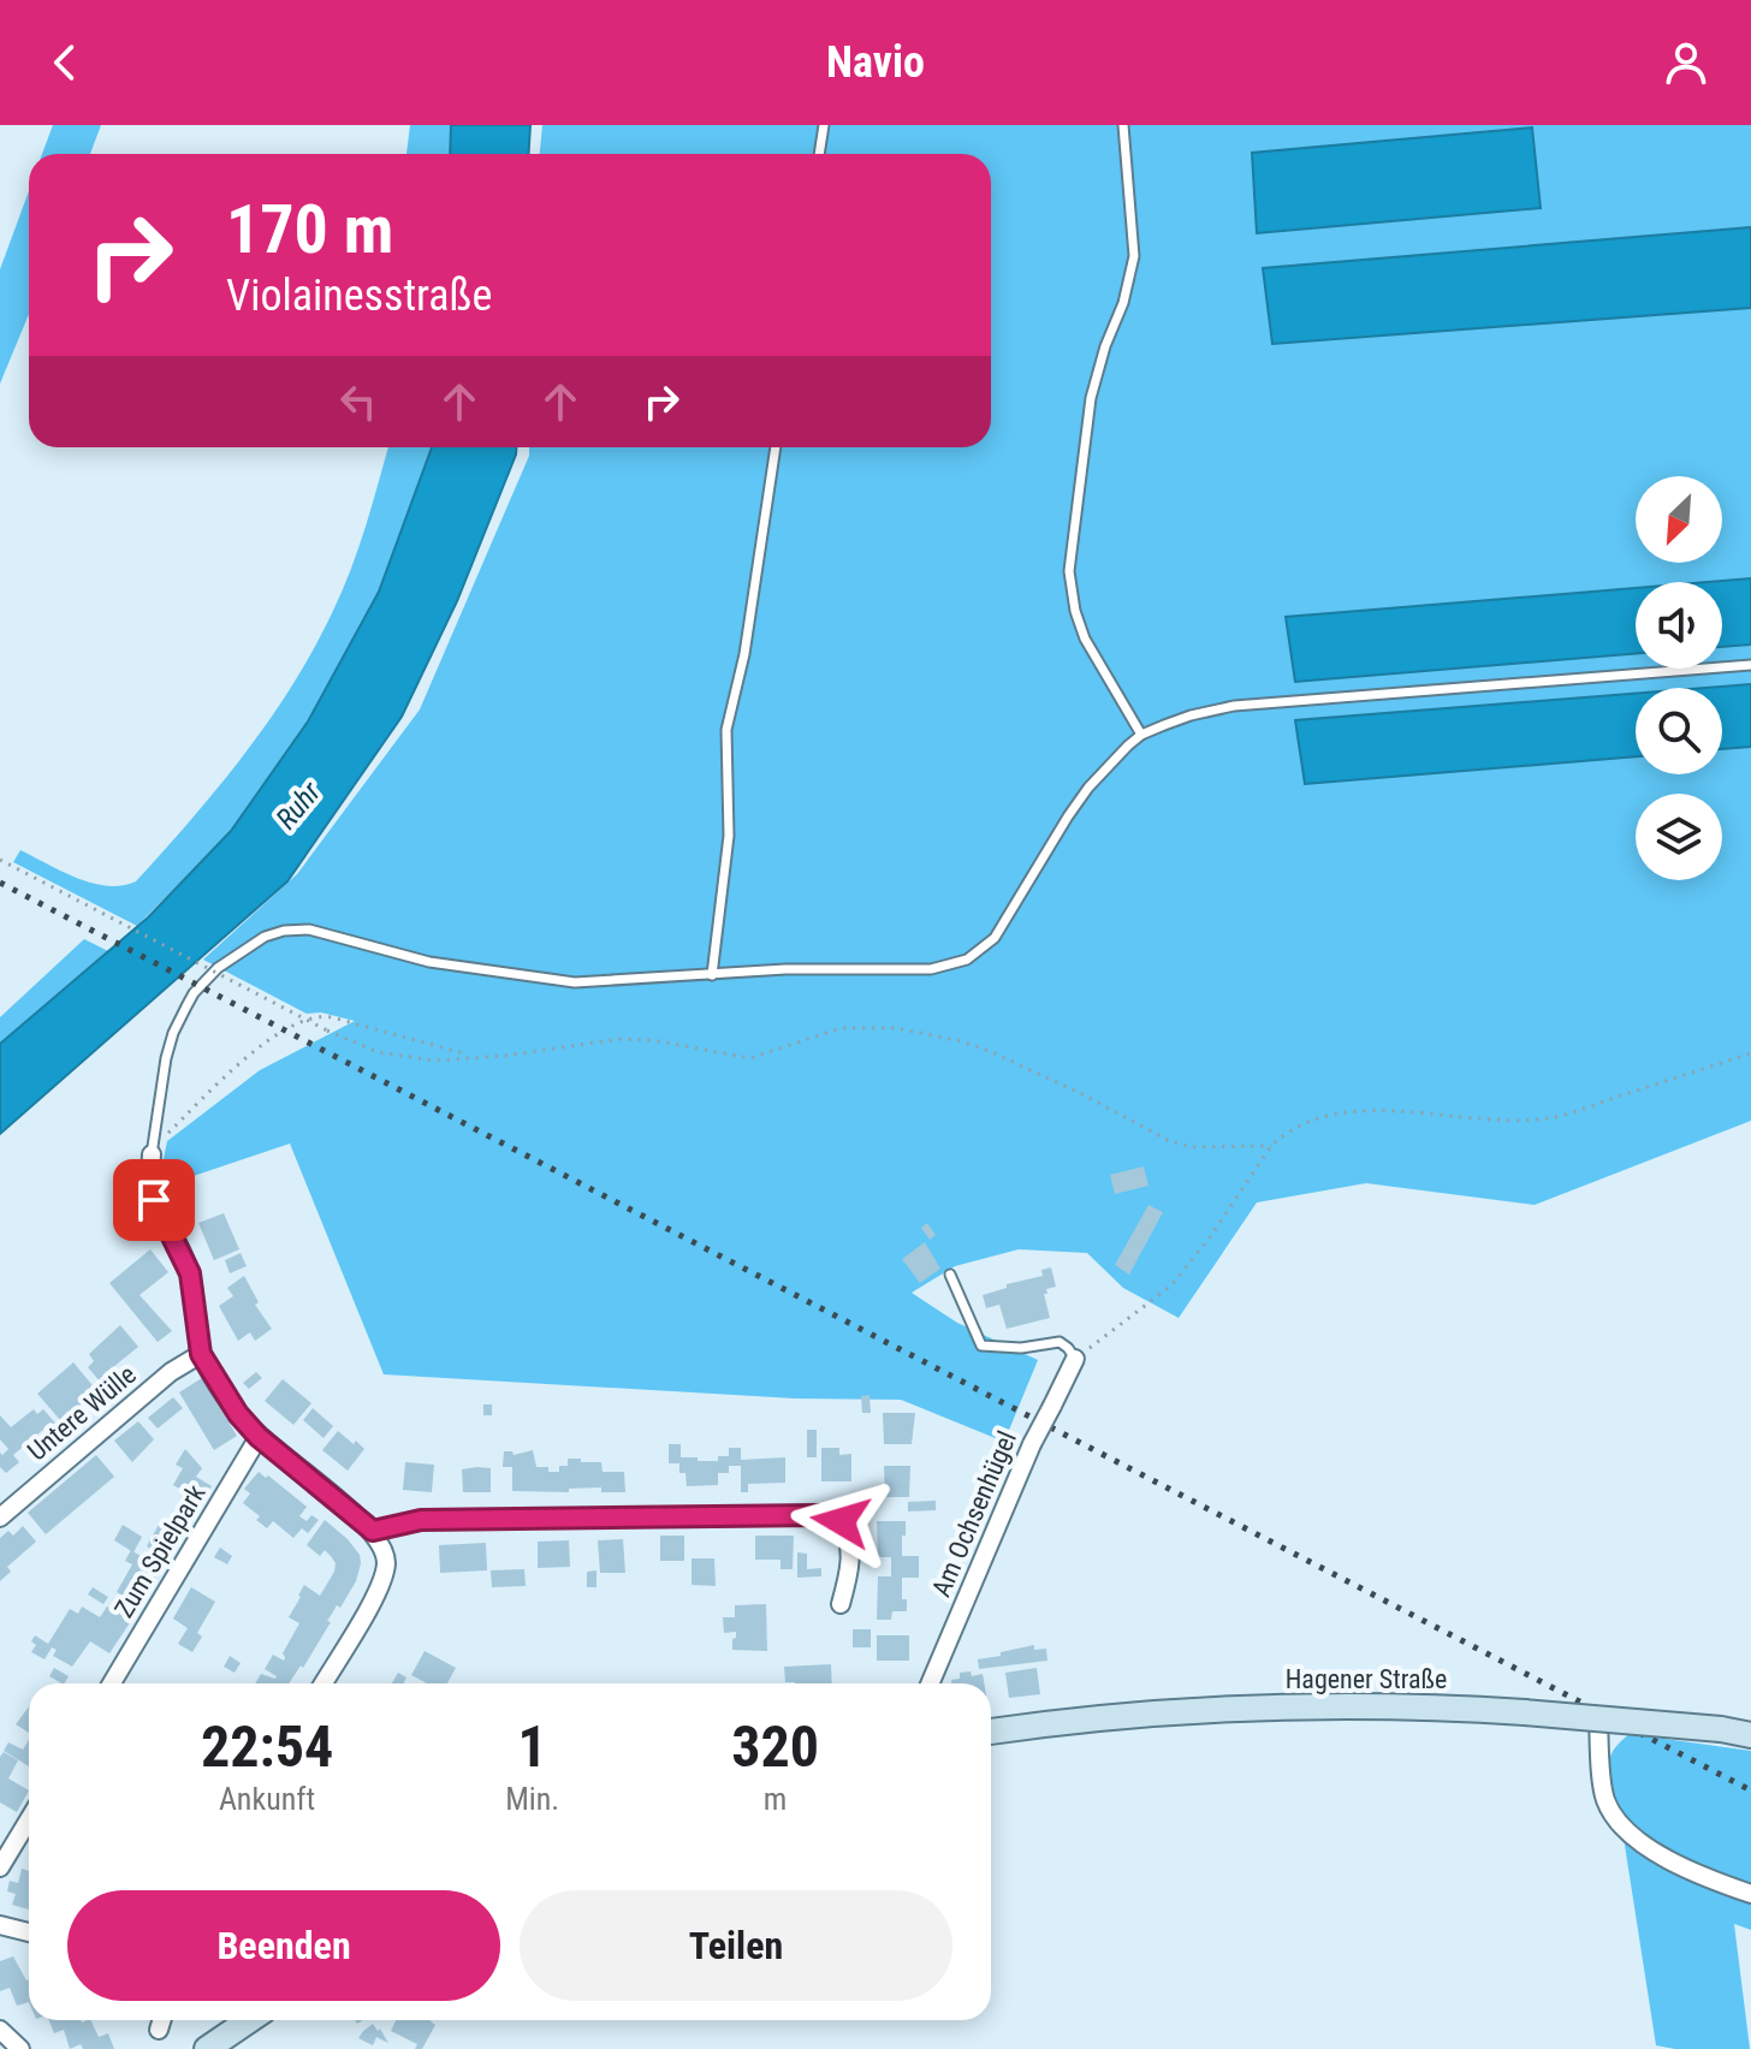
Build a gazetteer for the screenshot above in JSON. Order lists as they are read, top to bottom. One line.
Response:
{"streets":{"main road":["Hagener Straße"],"street":["Untere Wülle","Am Ochsenhügel","Zum Spielpark"]},"water":["Ruhr"],"north":"bottom left","page":{"header":"Navio","turn":["170 m","Violainesstraße"],"eta":["22:54","Ankunft","1","Min.","320","m"],"buttons":["Beenden","Teilen"]}}
